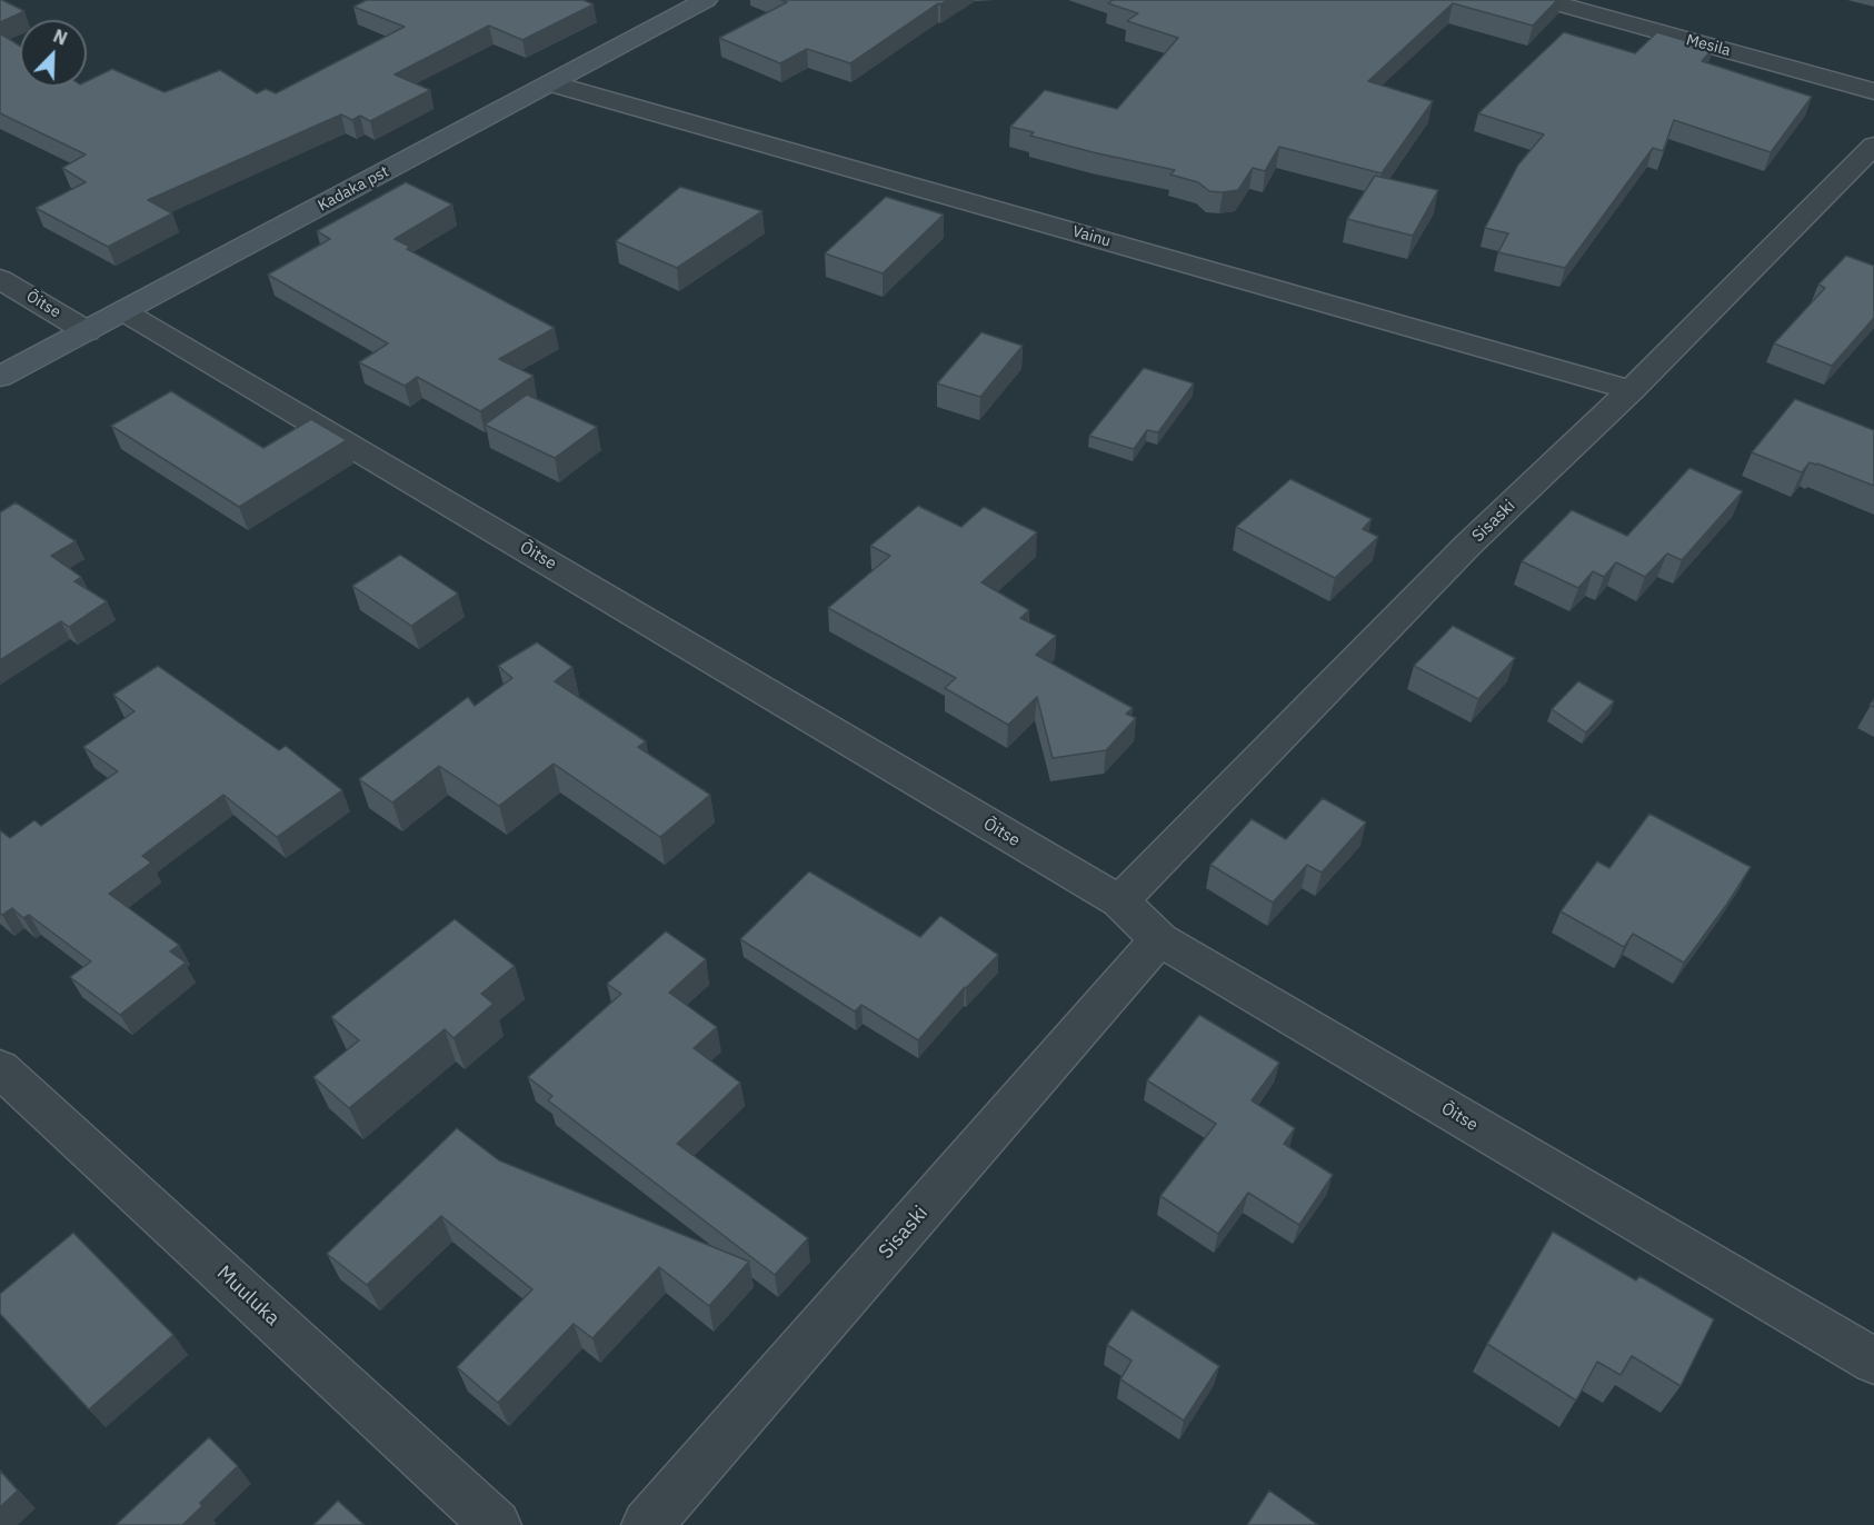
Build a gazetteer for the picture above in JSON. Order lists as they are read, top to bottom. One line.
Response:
{"streets":{"main road":["Kadaka pst"],"street":["Mesila","Vainu","Õitse","Sisaski","Muuluka"]},"crossings":[["Kadaka pst","Vainu"],["Kadaka pst","Õitse"],["Vainu","Sisaski"],["Õitse","Sisaski"]],"north":"top right"}
